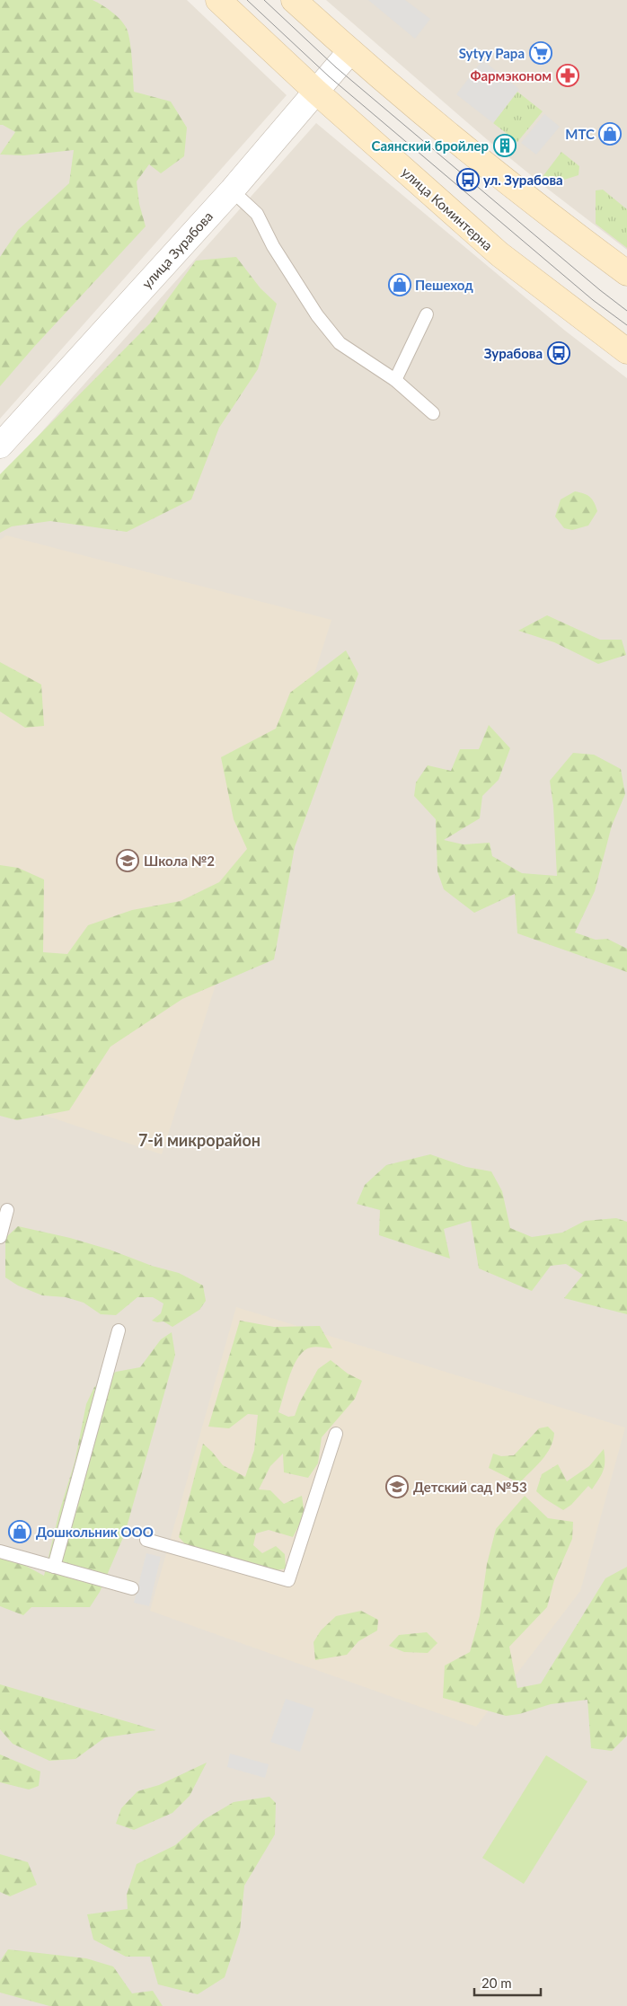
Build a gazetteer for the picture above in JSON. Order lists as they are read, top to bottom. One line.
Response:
{"streets":{"street":["улица Коминтерна","улица Зурабова"]},"crossings":[["улица Коминтерна","улица Зурабова"]],"districts":["7-й микрорайон"],"places":{"supermarket":["Sytyy Papa"],"pharmacy":["Фармэконом"],"shop":["МТС","Пешеход","Дошкольник ООО"],"building":["Саянский бройлер"],"bus stop":["ул. Зурабова","Зурабова"],"school or university":["Школа №2","Детский сад №53"]},"scale_bar":"20 m"}
